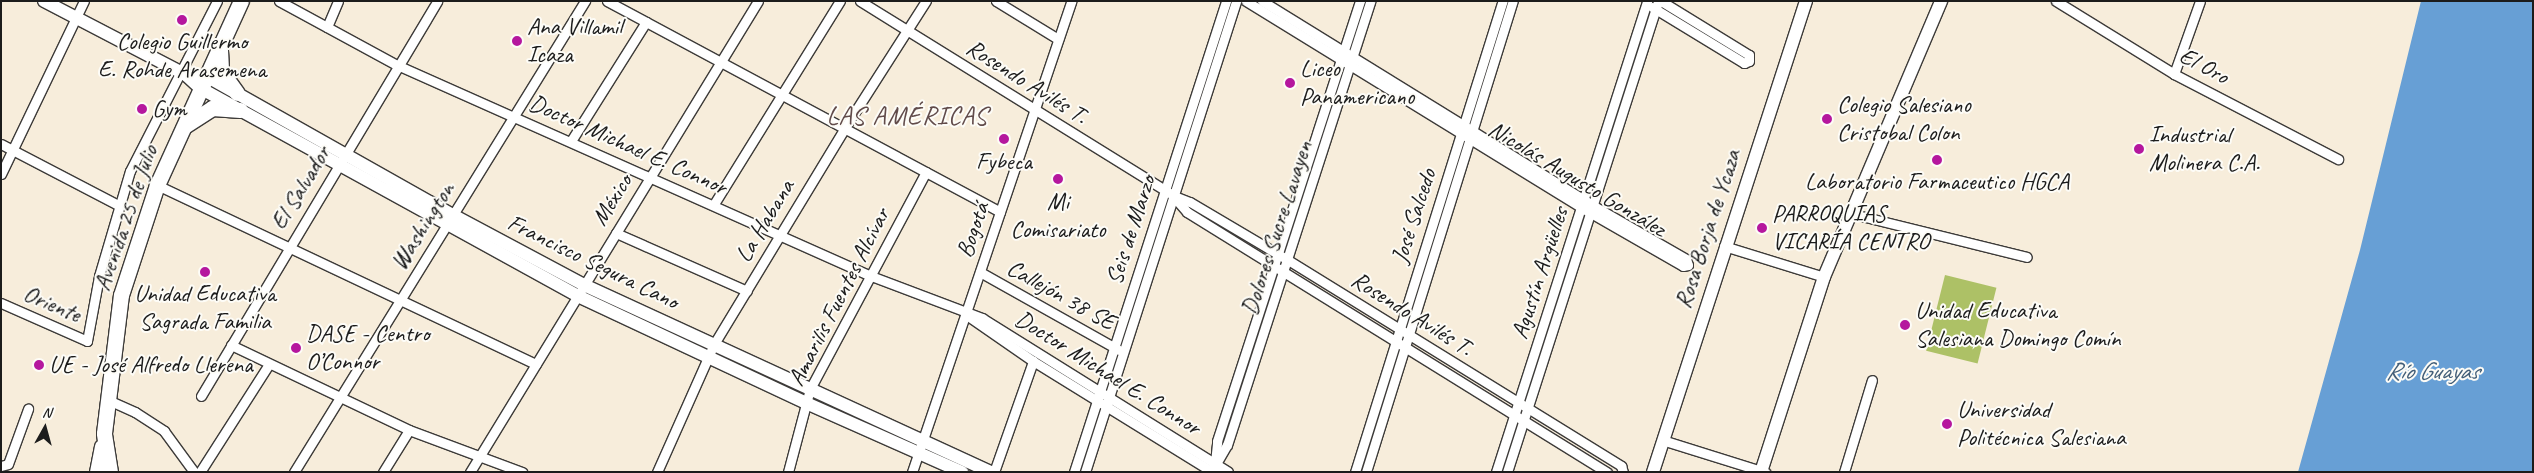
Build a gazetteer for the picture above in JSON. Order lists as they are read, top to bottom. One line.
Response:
{"streets":{"main road":["Avenida 25 de Julio"],"street":["El Oro","Rosendo Avilés T.","Doctor Michael E. Connor","Nicolás Augusto González","El Salvador","México","José Salcedo","La Habana","Washington","Dolores Sucre Lavayen","Rosa Borja de Ycaza","Bogotá","Seis de Marzo","Francisco Segura Cano","Agustín Argüelles","Callejón 38 SE","Amarilis Fuentes Alcívar","Oriente"]},"crossings":[["Rosendo Avilés T.","José Salcedo"],["Rosendo Avilés T.","La Habana"],["Rosendo Avilés T.","Dolores Sucre Lavayen"],["Rosendo Avilés T.","Bogotá"],["Rosendo Avilés T.","Seis de Marzo"],["Rosendo Avilés T.","Agustín Argüelles"],["Doctor Michael E. Connor","El Salvador"],["Doctor Michael E. Connor","México"],["Doctor Michael E. Connor","La Habana"],["Doctor Michael E. Connor","Washington"],["Doctor Michael E. Connor","Dolores Sucre Lavayen"],["Doctor Michael E. Connor","Bogotá"],["Doctor Michael E. Connor","Seis de Marzo"],["Doctor Michael E. Connor","Amarilis Fuentes Alcívar"],["Nicolás Augusto González","José Salcedo"],["Nicolás Augusto González","Dolores Sucre Lavayen"],["Nicolás Augusto González","Agustín Argüelles"],["El Salvador","Francisco Segura Cano"],["México","Francisco Segura Cano"],["Avenida 25 de Julio","Francisco Segura Cano"],["Avenida 25 de Julio","Oriente"],["La Habana","Francisco Segura Cano"],["Washington","Francisco Segura Cano"],["Bogotá","Francisco Segura Cano"],["Bogotá","Callejón 38 SE"],["Seis de Marzo","Callejón 38 SE"],["Francisco Segura Cano","Amarilis Fuentes Alcívar"]],"districts":["LAS AMÉRICAS"],"water":["Río Guayas"],"places":["Colegio Guillermo E. Rohde Arasemena","Ana Villamil Icaza","Liceo Panamericano","Gym","Colegio Salesiano Cristobal Colon","Fybeca","Industrial Molinera C.A.","Laboratorio Farmaceutico HGCA","Mi Comisariato","PARROQUIAS VICARÍA CENTRO","Unidad Educativa Sagrada Familia","Unidad Educativa Salesiana Domingo Comín","DASE - Centro O’Connor","UE - José Alfredo Llerena","Universidad Politécnica Salesiana"],"north":"top"}
